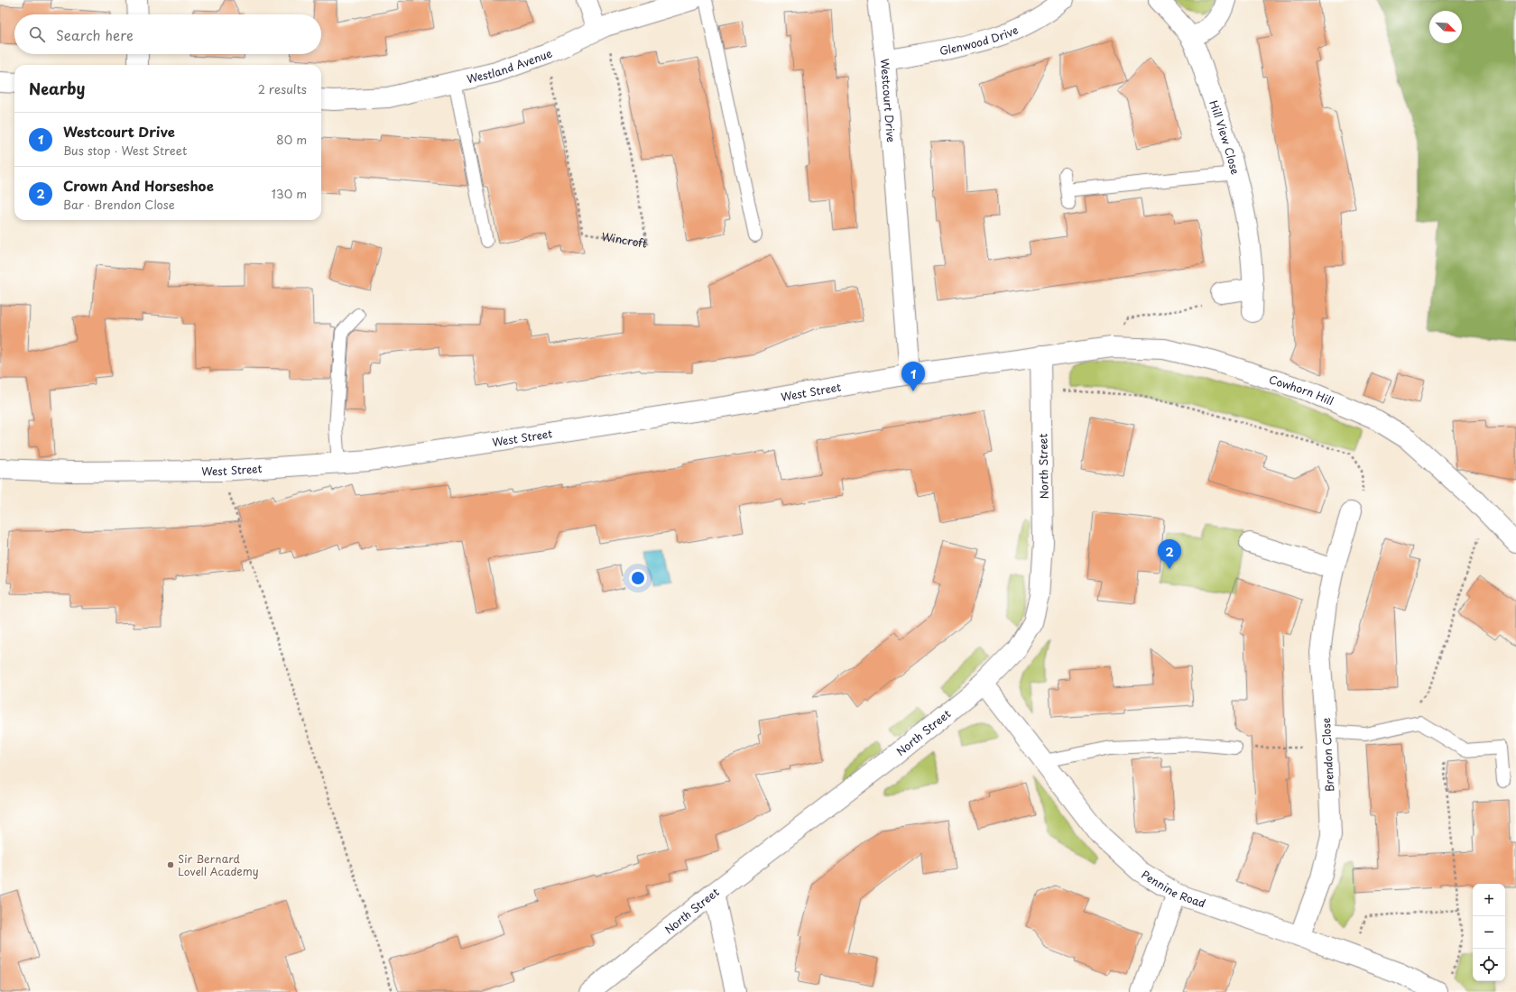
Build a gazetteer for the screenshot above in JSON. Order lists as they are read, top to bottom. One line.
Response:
{"streets":{"street":["Glenwood Drive","Westland Avenue","Westcourt Drive","Hill View Close","Cowhorn Hill","West Street","North Street","Brendon Close","Pennine Road"],"path":["Wincroft"]},"crossings":[["Glenwood Drive","Westcourt Drive"],["Westland Avenue","Wincroft"],["Westcourt Drive","West Street"],["Cowhorn Hill","West Street"],["Cowhorn Hill","North Street"],["West Street","North Street"],["North Street","Pennine Road"],["Brendon Close","Pennine Road"]],"places":["Sir Bernard Lovell Academy"],"north":"bottom right","page":{"search":"Search here","heading":["Nearby","2 results"],"list":[{"mark":"1","name":"Westcourt Drive","note":"Bus stop · West Street","value":"80 m"},{"mark":"2","name":"Crown And Horseshoe","note":"Bar · Brendon Close","value":"130 m"}],"pins":["1","2"],"map_buttons":["+","−"]}}
